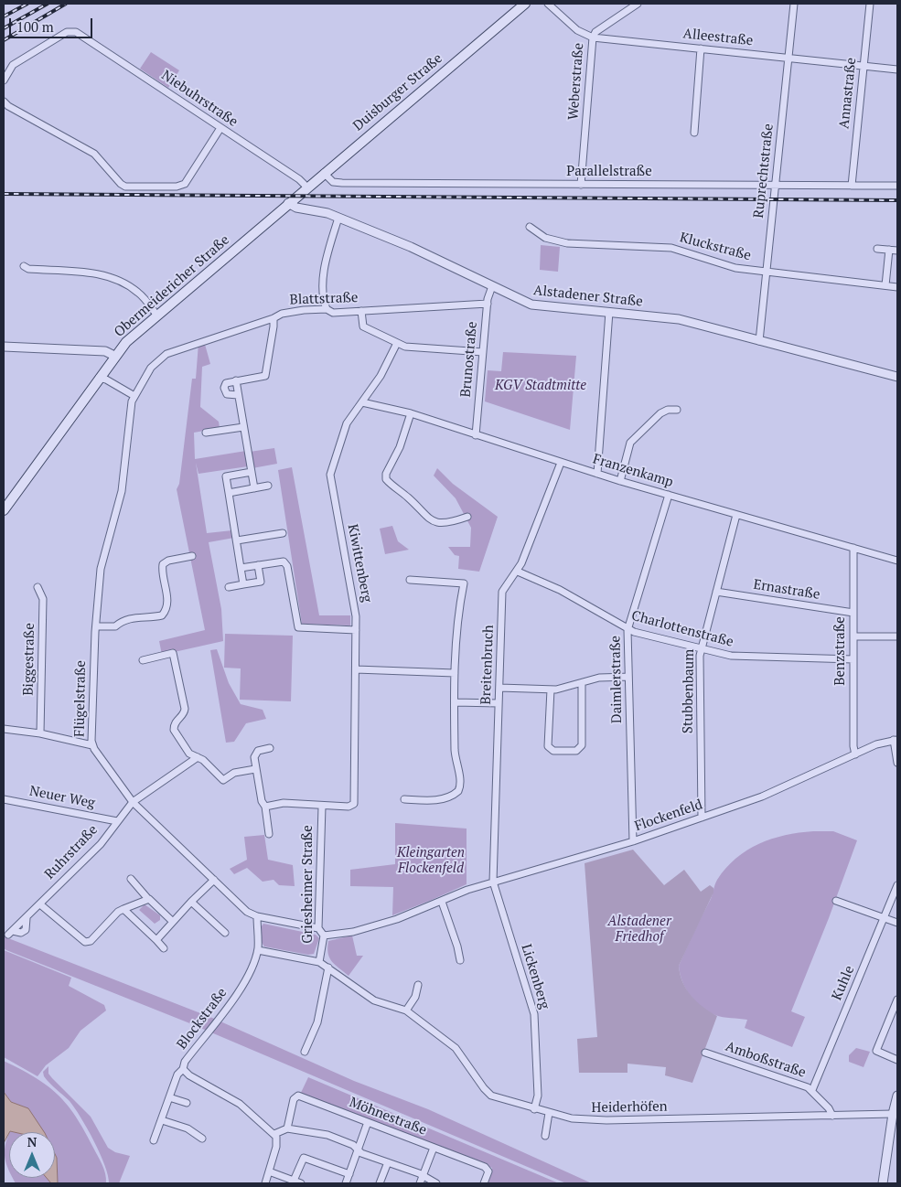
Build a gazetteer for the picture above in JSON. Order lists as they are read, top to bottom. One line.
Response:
{"streets":{"main road":["Duisburger Straße","Obermeidericher Straße"],"street":["Alleestraße","Weberstraße","Annastraße","Niebuhrstraße","Ruprechtstraße","Parallelstraße","Kluckstraße","Alstadener Straße","Blattstraße","Brunostraße","Franzenkamp","Kiwittenberg","Ernastraße","Charlottenstraße","Benzstraße","Biggestraße","Breitenbruch","Daimlerstraße","Stubbenbaum","Flügelstraße","Neuer Weg","Flockenfeld","Ruhrstraße","Griesheimer Straße","Lickenberg","Kuhle","Blockstraße","Amboßstraße","Heiderhöfen","Möhnestraße"]},"crossings":[["Alleestraße","Weberstraße"],["Alleestraße","Annastraße"],["Alleestraße","Ruprechtstraße"],["Weberstraße","Parallelstraße"],["Duisburger Straße","Niebuhrstraße"],["Duisburger Straße","Parallelstraße"],["Duisburger Straße","Obermeidericher Straße"],["Duisburger Straße","Alstadener Straße"],["Annastraße","Parallelstraße"],["Ruprechtstraße","Parallelstraße"],["Ruprechtstraße","Kluckstraße"],["Ruprechtstraße","Alstadener Straße"],["Obermeidericher Straße","Alstadener Straße"],["Alstadener Straße","Brunostraße"],["Blattstraße","Brunostraße"],["Blattstraße","Flügelstraße"],["Brunostraße","Franzenkamp"],["Franzenkamp","Kiwittenberg"],["Franzenkamp","Benzstraße"],["Franzenkamp","Breitenbruch"],["Franzenkamp","Daimlerstraße"],["Franzenkamp","Stubbenbaum"],["Kiwittenberg","Griesheimer Straße"],["Ernastraße","Benzstraße"],["Ernastraße","Stubbenbaum"],["Charlottenstraße","Benzstraße"],["Charlottenstraße","Breitenbruch"],["Charlottenstraße","Daimlerstraße"],["Charlottenstraße","Stubbenbaum"],["Benzstraße","Flockenfeld"],["Breitenbruch","Flockenfeld"],["Breitenbruch","Lickenberg"],["Daimlerstraße","Flockenfeld"],["Stubbenbaum","Flockenfeld"],["Flügelstraße","Ruhrstraße"],["Flügelstraße","Griesheimer Straße"],["Flügelstraße","Blockstraße"],["Neuer Weg","Ruhrstraße"],["Flockenfeld","Griesheimer Straße"],["Flockenfeld","Lickenberg"],["Griesheimer Straße","Heiderhöfen"],["Lickenberg","Heiderhöfen"],["Kuhle","Amboßstraße"],["Blockstraße","Heiderhöfen"],["Amboßstraße","Heiderhöfen"]],"parks":["KGV Stadtmitte","Kleingarten Flockenfeld","Alstadener Friedhof"],"scale_bar":"100 m","north":"top"}
